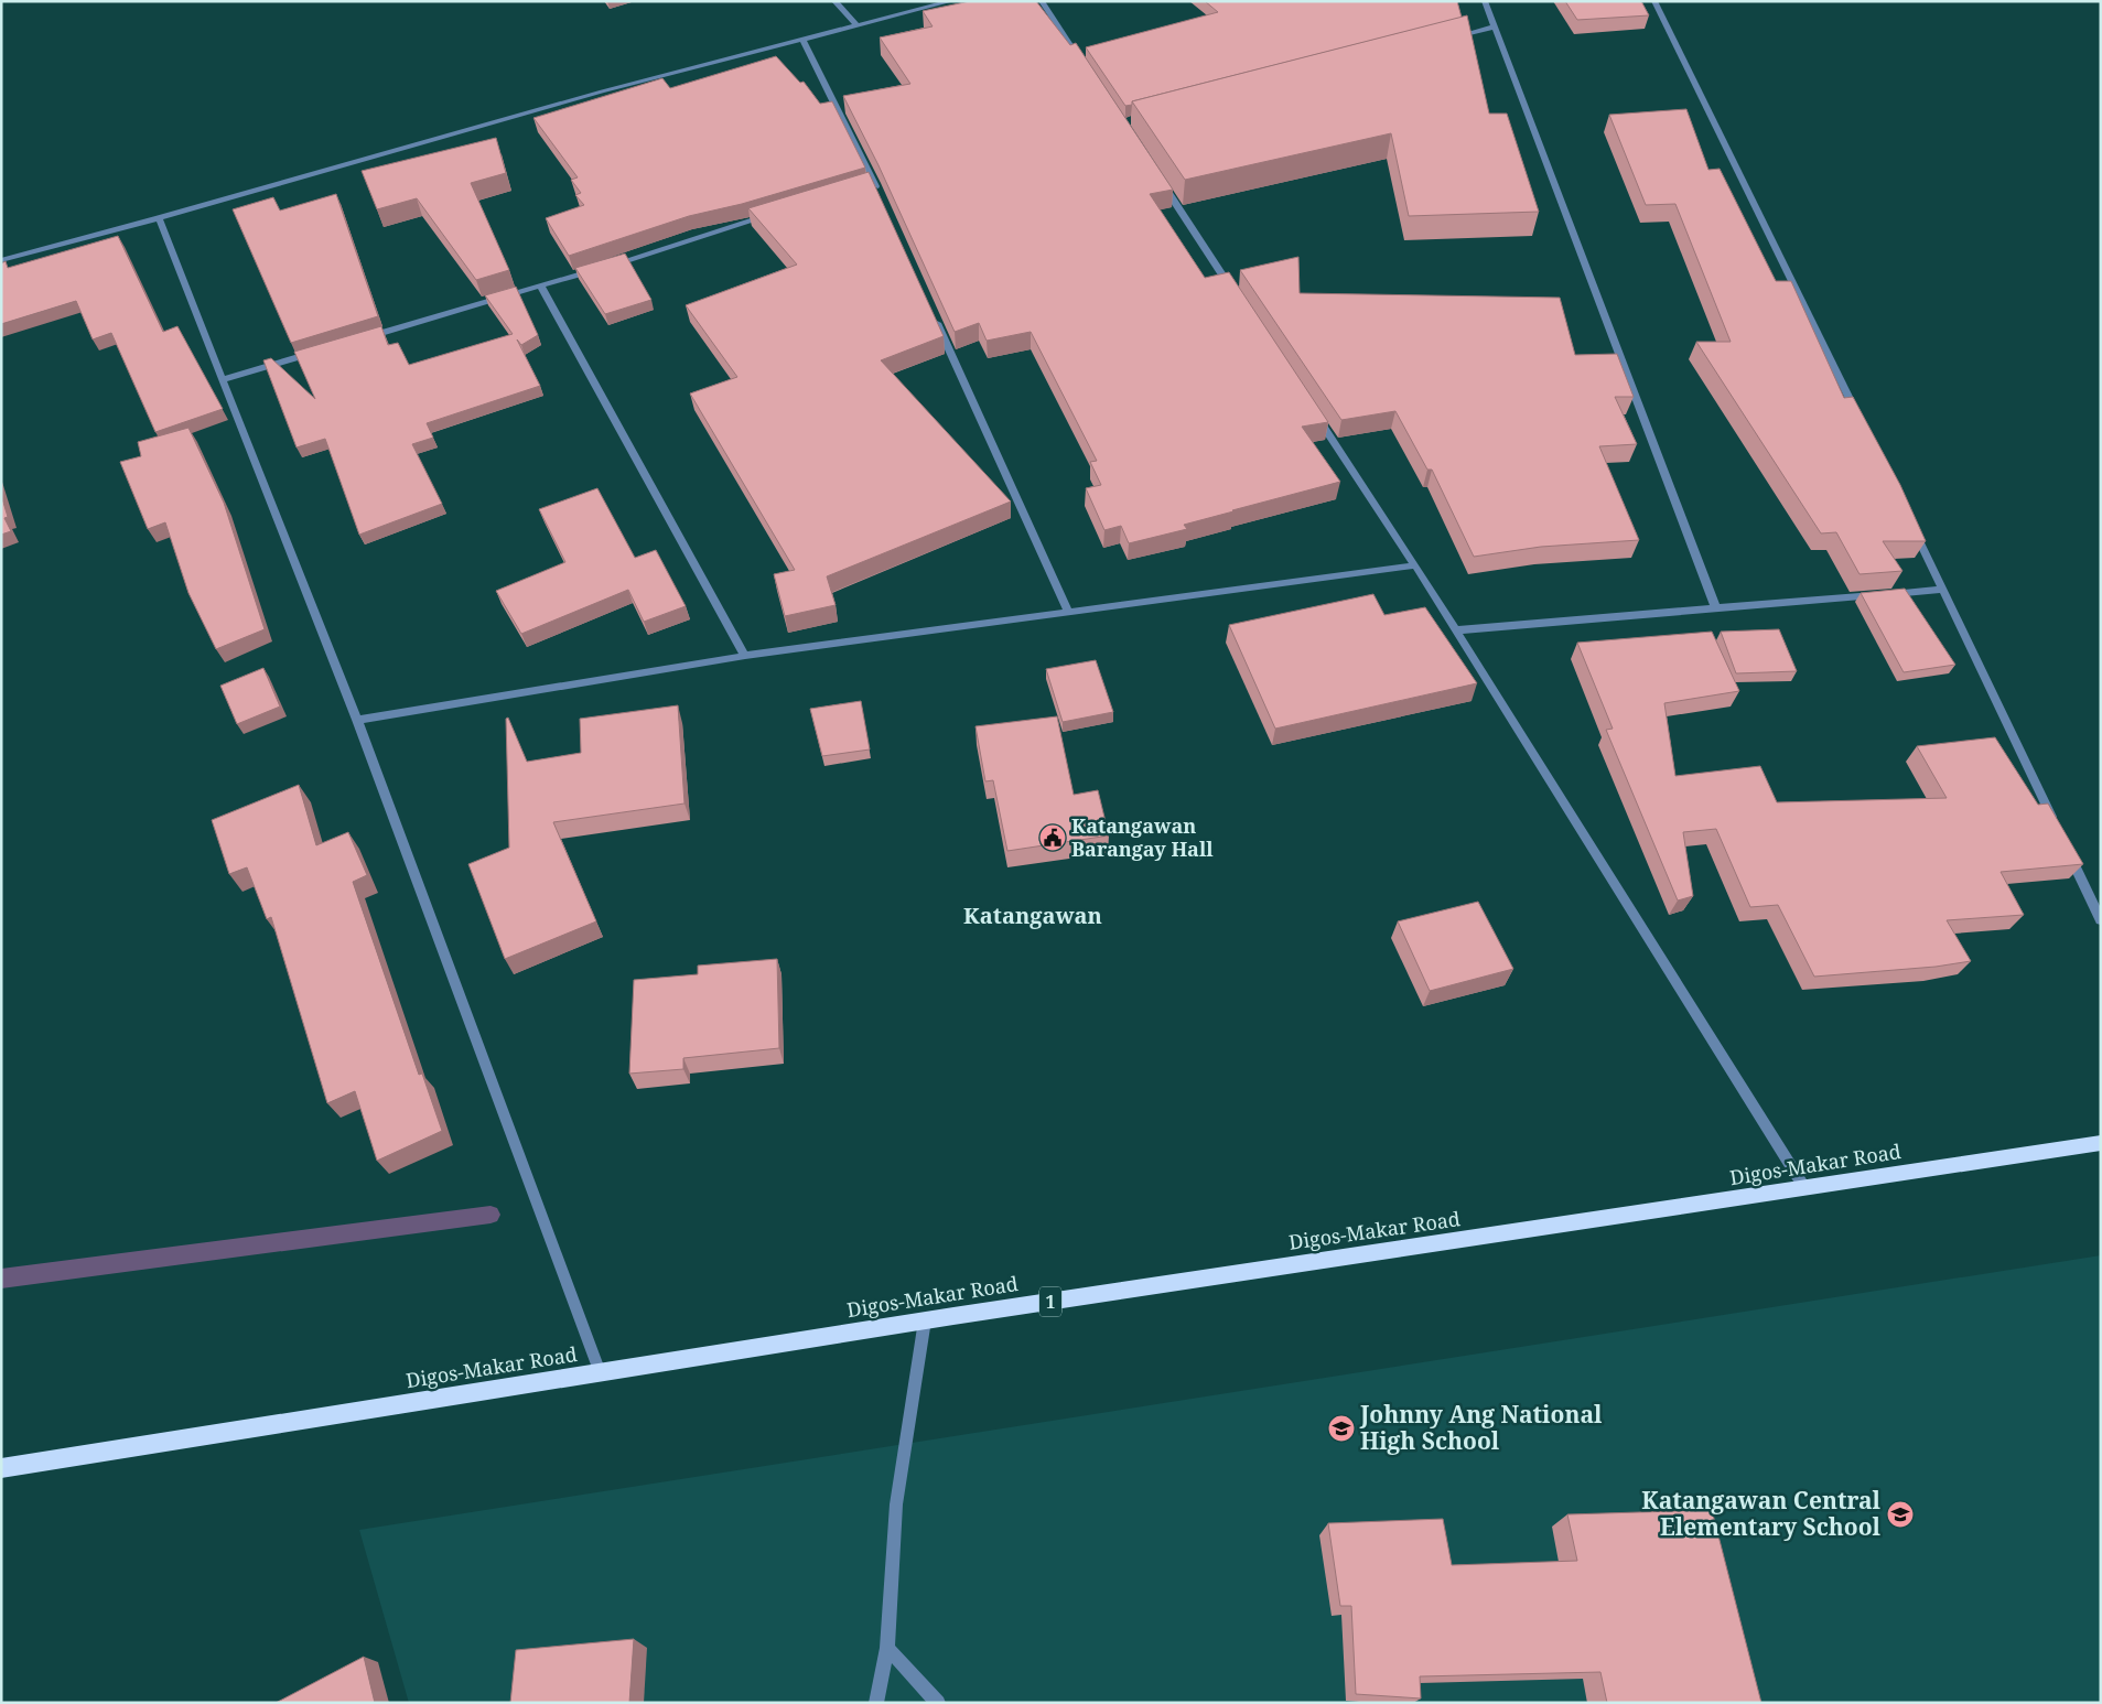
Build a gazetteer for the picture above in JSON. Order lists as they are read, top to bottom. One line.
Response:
{"streets":{"highway":["Digos-Makar Road","1"]},"districts":["Katangawan"],"places":{"public building":["Katangawan Barangay Hall"],"school or university":["Johnny Ang National High School","Katangawan Central Elementary School"]}}
